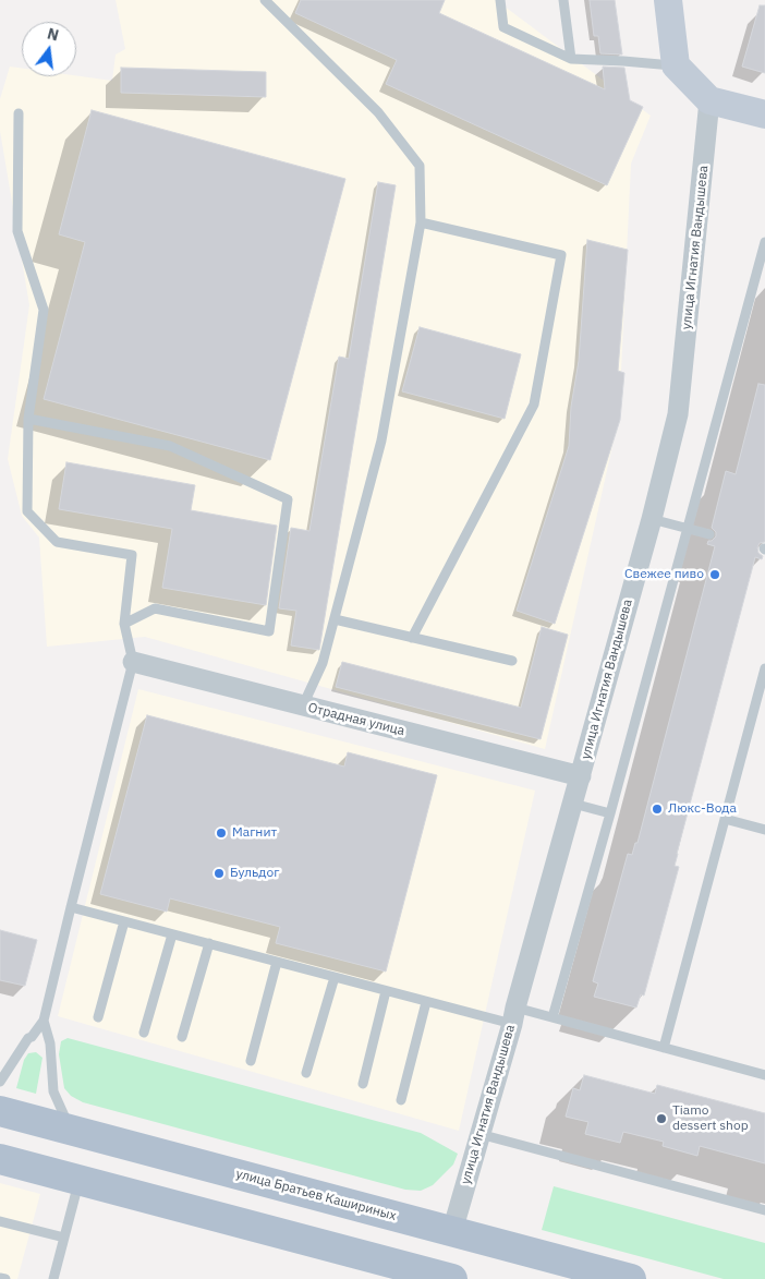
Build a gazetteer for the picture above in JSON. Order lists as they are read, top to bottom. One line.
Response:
{"streets":{"main road":["улица Братьев Кашириных"],"street":["улица Игнатия Вандышева","Отрадная улица"]},"crossings":[["улица Игнатия Вандышева","Отрадная улица"],["улица Игнатия Вандышева","улица Братьев Кашириных"]],"places":["Свежее пиво","Люкс-Вода","Магнит","Бульдог","Tiamo dessert shop"],"north":"top"}
